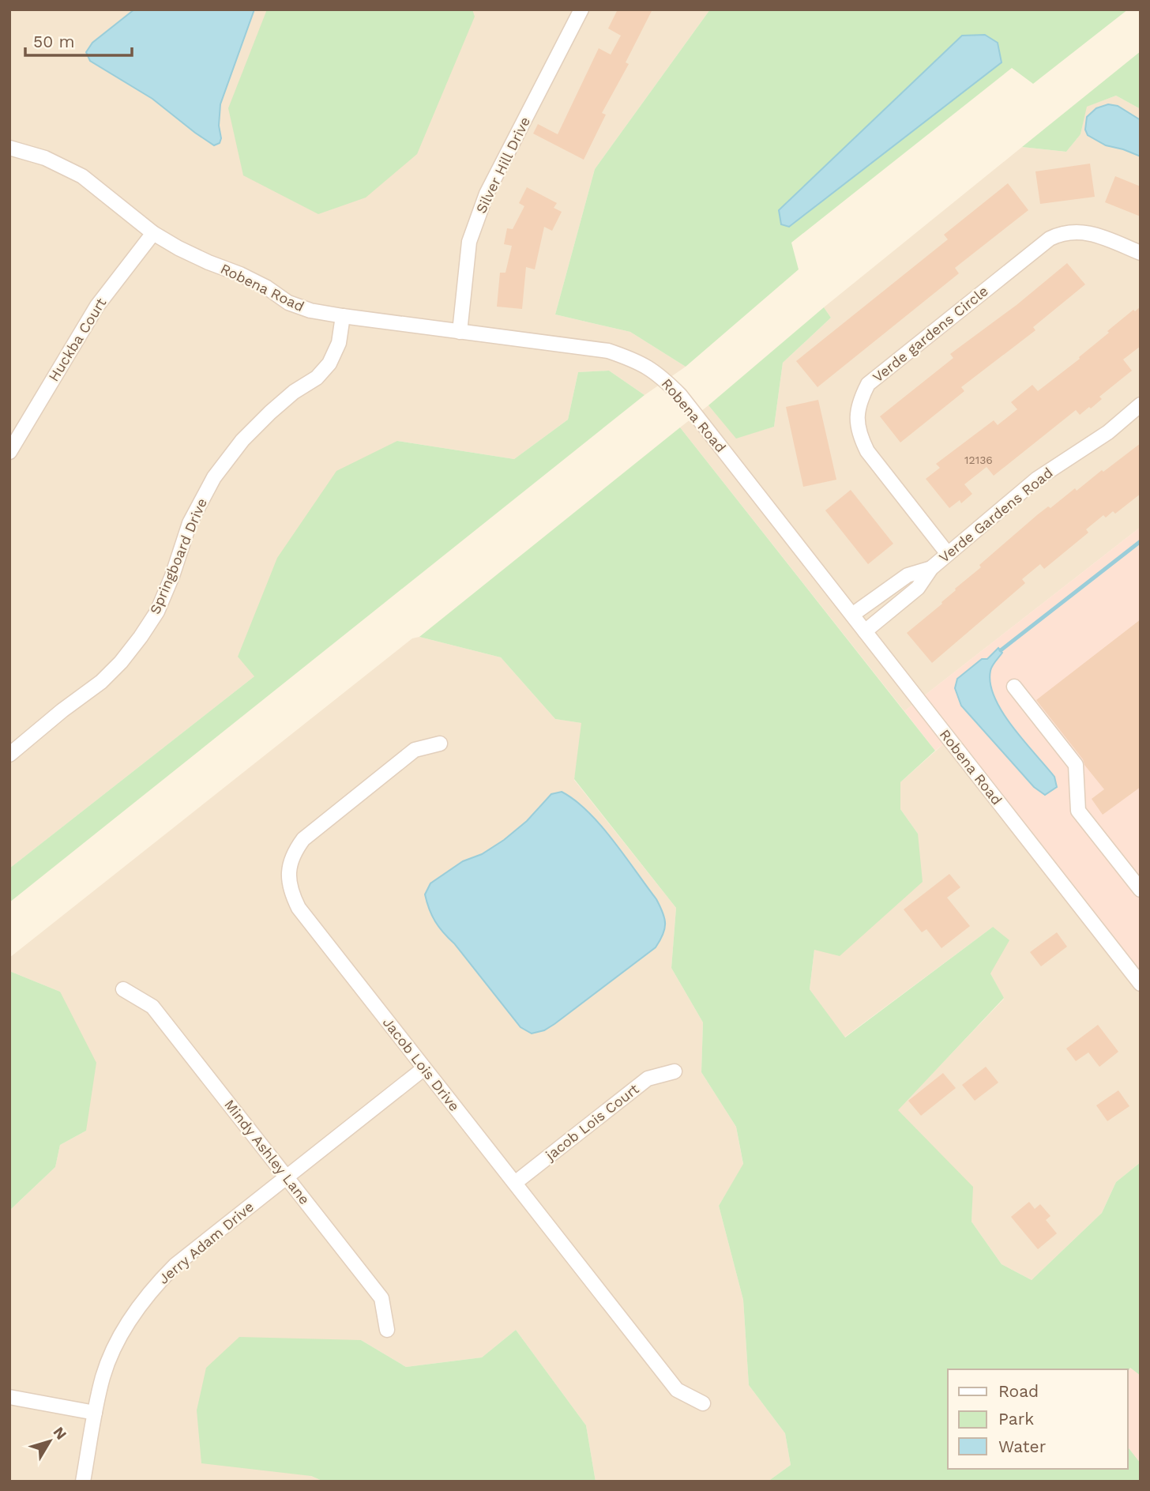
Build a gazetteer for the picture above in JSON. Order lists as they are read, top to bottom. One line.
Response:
{"streets":{"street":["Silver Hill Drive","Robena Road","Verde gardens Circle","Huckba Court","Verde Gardens Road","Springboard Drive","Jacob Lois Drive","jacob Lois Court","Mindy Ashley Lane","Jerry Adam Drive"]},"crossings":[["Silver Hill Drive","Robena Road"],["Robena Road","Huckba Court"],["Robena Road","Verde Gardens Road"],["Robena Road","Springboard Drive"],["Verde gardens Circle","Verde Gardens Road"],["Jacob Lois Drive","jacob Lois Court"],["Jacob Lois Drive","Jerry Adam Drive"],["Mindy Ashley Lane","Jerry Adam Drive"]],"house_numbers":["12136"],"legend":["Road","Park","Water"],"scale_bar":"50 m","north":"top right"}
